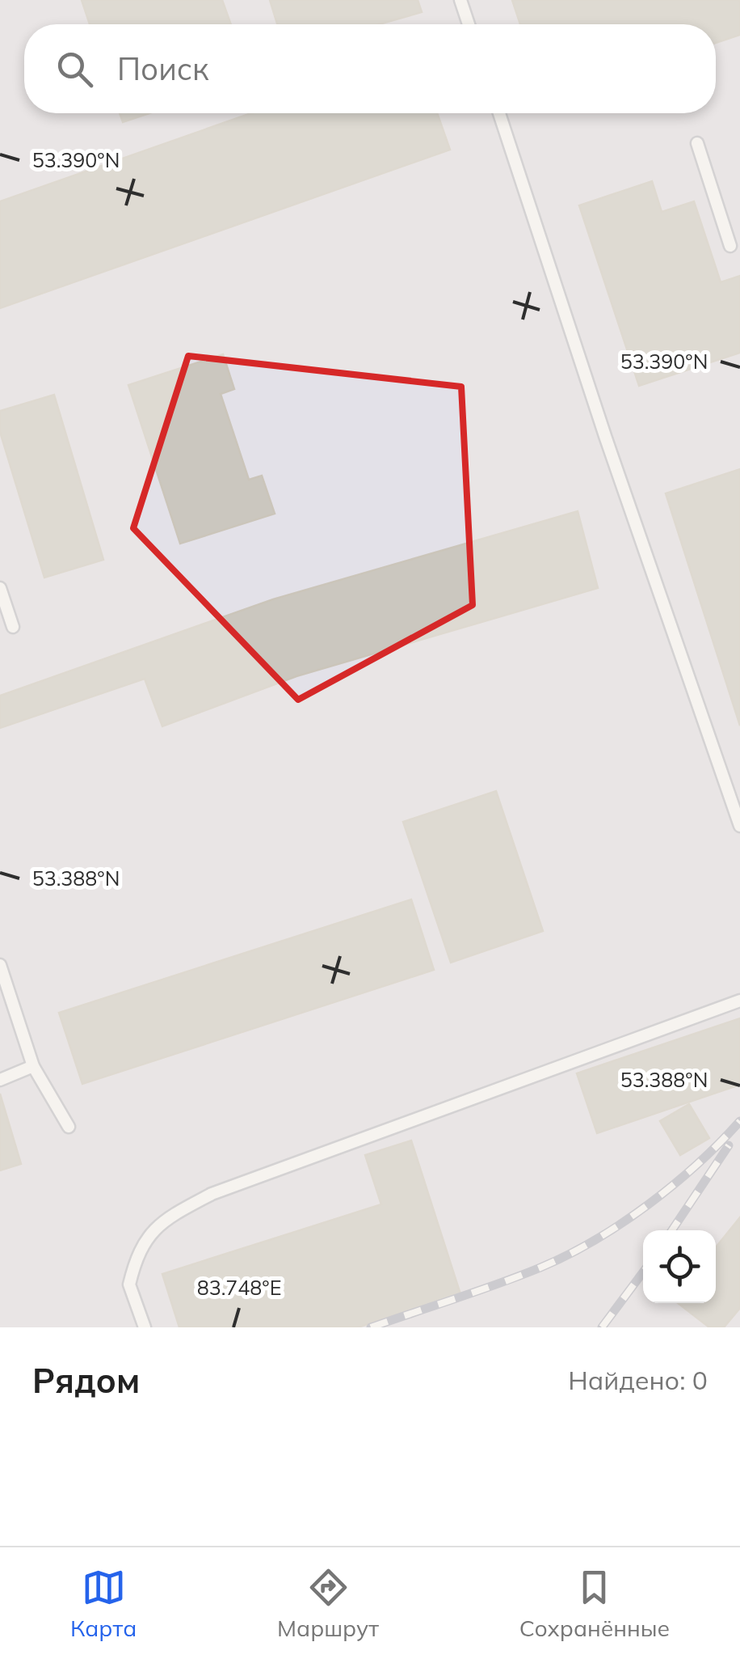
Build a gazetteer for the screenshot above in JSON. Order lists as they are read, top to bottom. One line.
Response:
{"page":{"search":"Поиск","heading":["Рядом","Найдено: 0"],"nav":["Карта","Маршрут","Сохранённые"]},"coordinates":["53.390°N","53.388°N","83.748°E"]}
